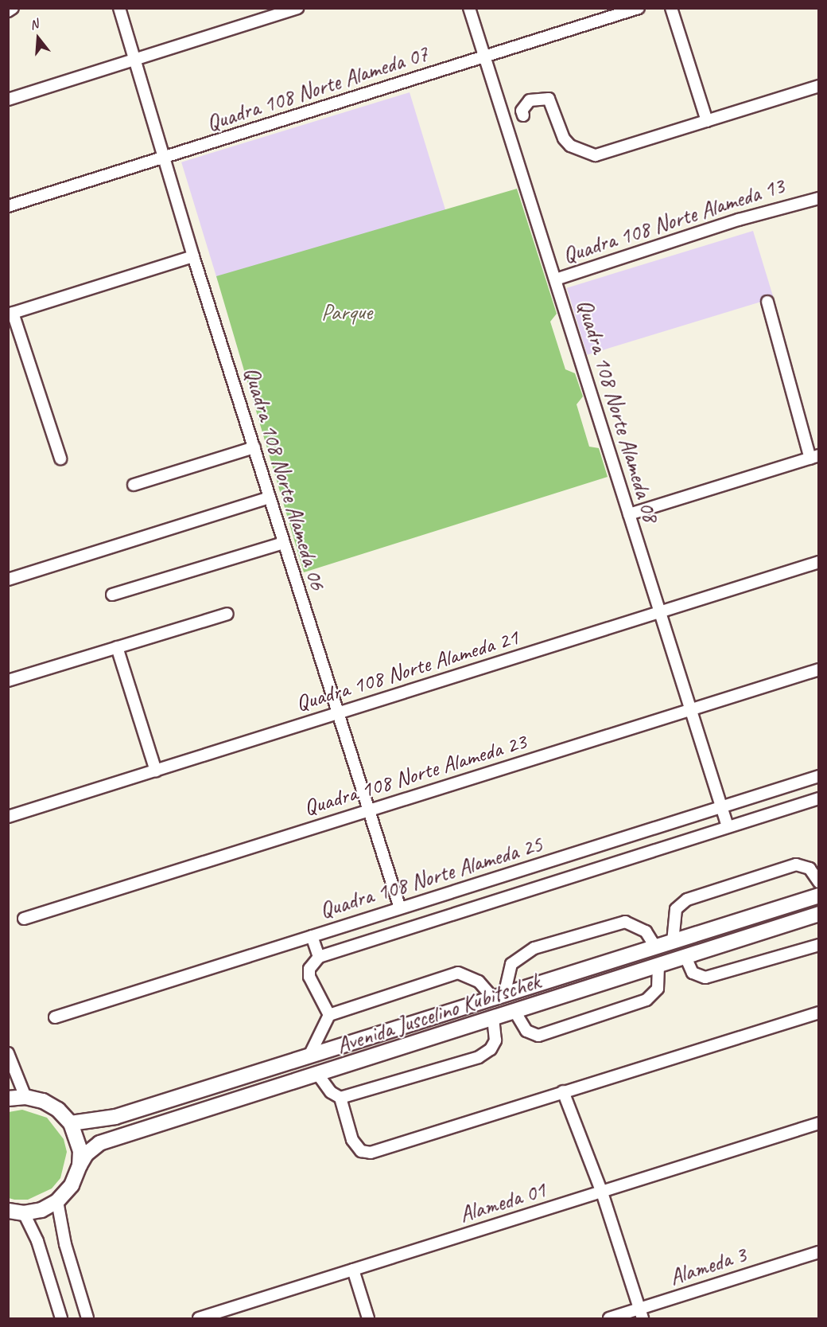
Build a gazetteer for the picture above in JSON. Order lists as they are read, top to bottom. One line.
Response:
{"streets":{"main road":["Avenida Juscelino Kubitschek"],"street":["Quadra 108 Norte Alameda 07","Quadra 108 Norte Alameda 13","Quadra 108 Norte Alameda 08","Quadra 108 Norte Alameda 06","Quadra 108 Norte Alameda 21","Quadra 108 Norte Alameda 23","Quadra 108 Norte Alameda 25","Alameda 01","Alameda 3"]},"crossings":[["Quadra 108 Norte Alameda 07","Quadra 108 Norte Alameda 08"],["Quadra 108 Norte Alameda 07","Quadra 108 Norte Alameda 06"],["Quadra 108 Norte Alameda 13","Quadra 108 Norte Alameda 08"],["Quadra 108 Norte Alameda 08","Quadra 108 Norte Alameda 21"],["Quadra 108 Norte Alameda 08","Quadra 108 Norte Alameda 23"],["Quadra 108 Norte Alameda 08","Quadra 108 Norte Alameda 25"],["Quadra 108 Norte Alameda 06","Quadra 108 Norte Alameda 21"],["Quadra 108 Norte Alameda 06","Quadra 108 Norte Alameda 23"],["Quadra 108 Norte Alameda 06","Quadra 108 Norte Alameda 25"]],"parks":["Parque"],"north":"top"}
